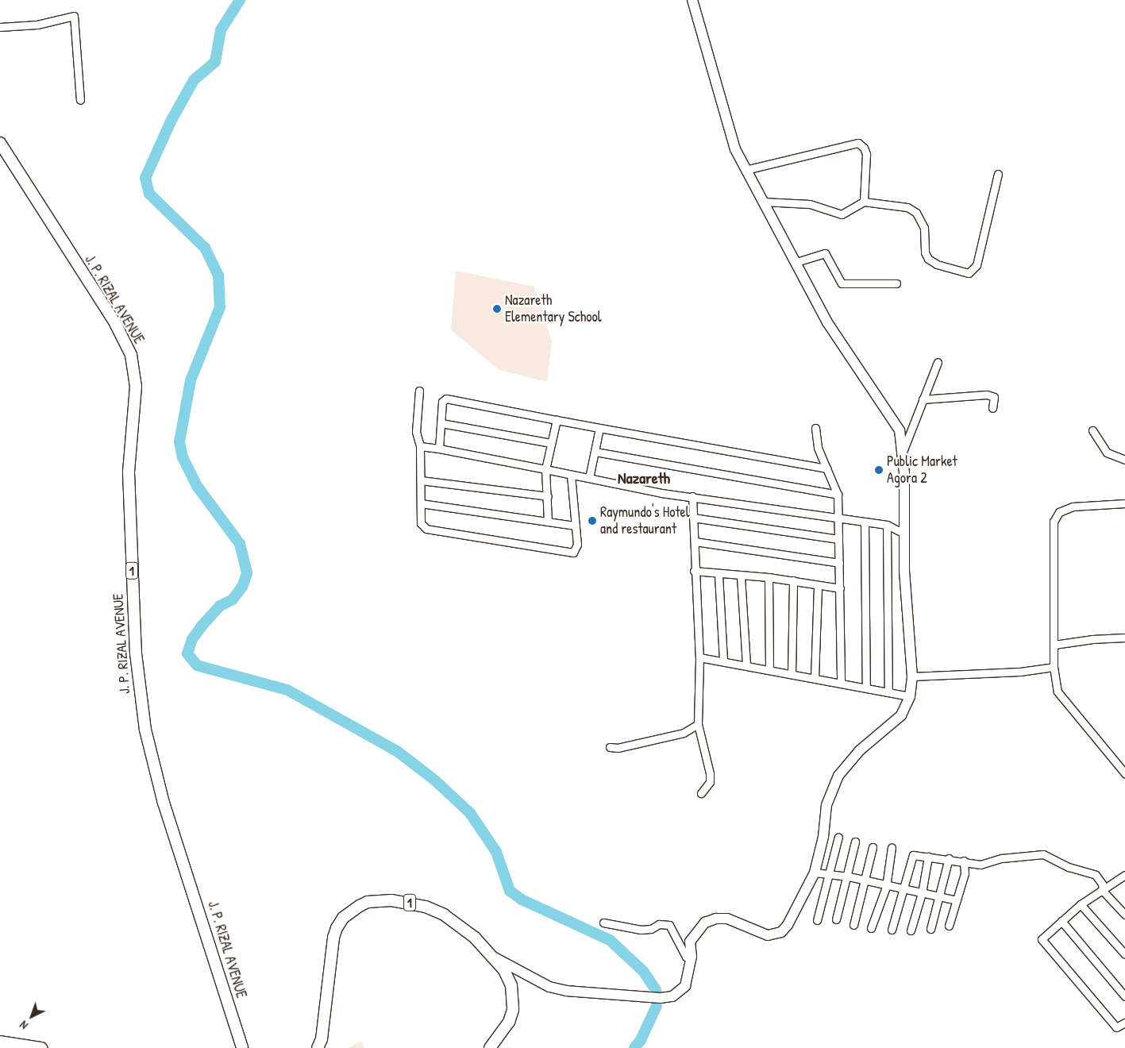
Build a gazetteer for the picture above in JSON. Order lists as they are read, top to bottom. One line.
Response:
{"streets":{"main road":["J. P. RIZAL AVENUE","1"]},"districts":["Nazareth"],"places":["Nazareth Elementary School","Public Market Agora 2","Raymundo's Hotel and restaurant"],"north":"bottom left"}
